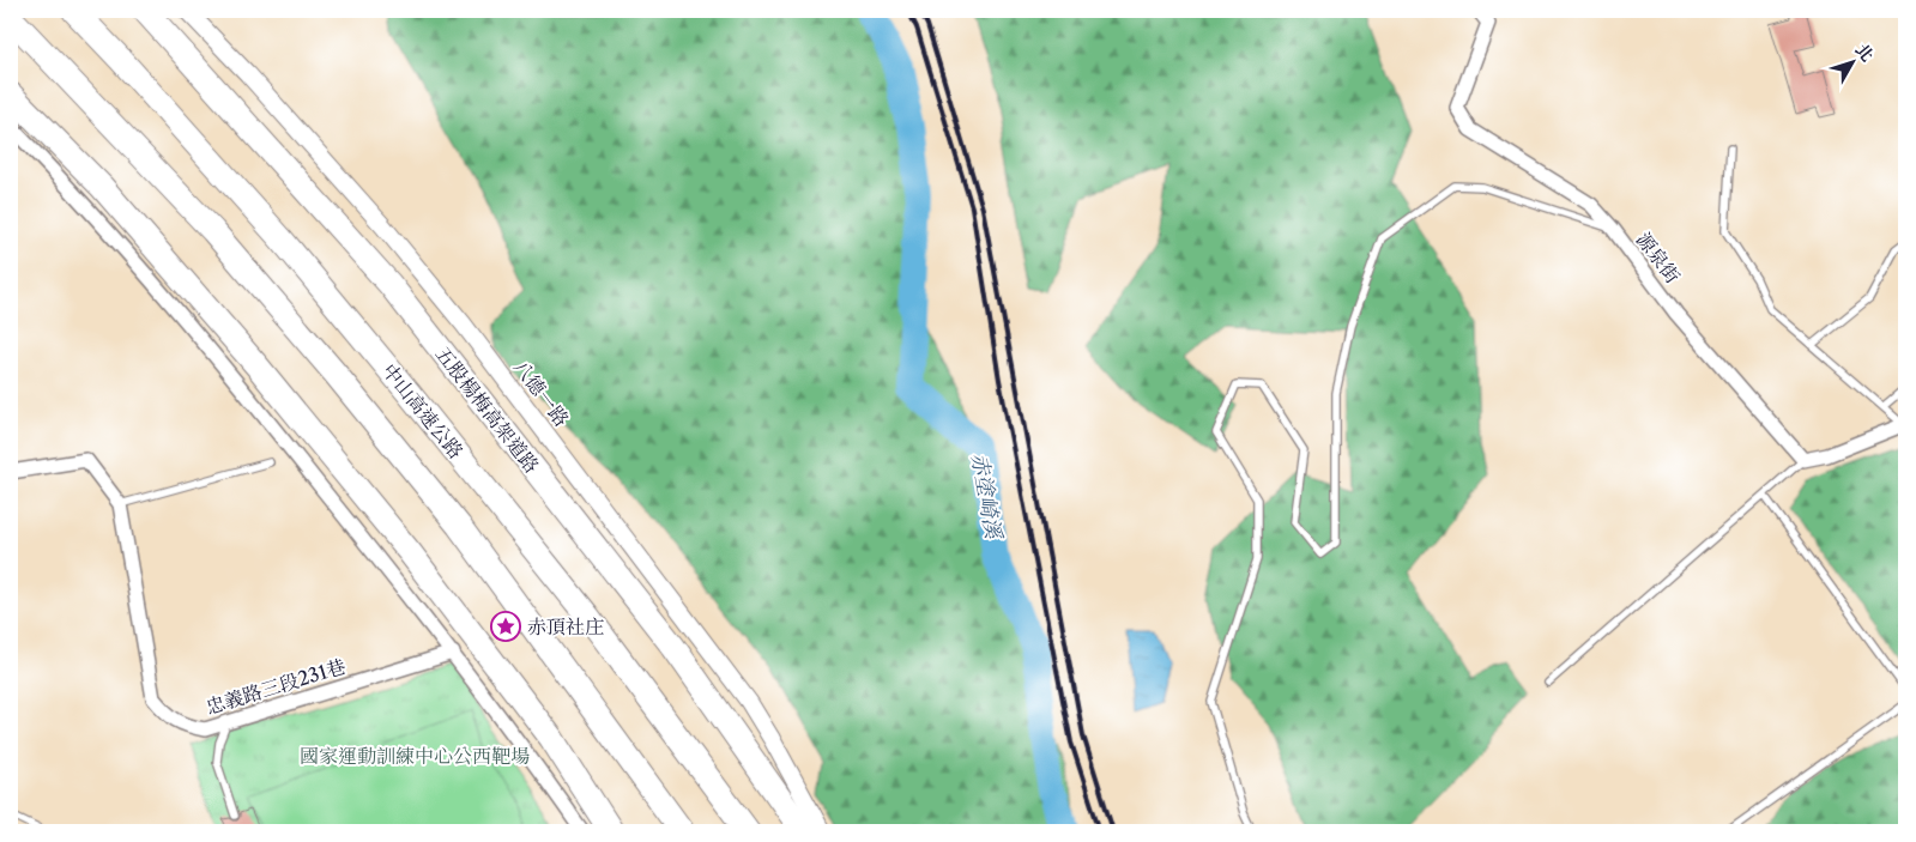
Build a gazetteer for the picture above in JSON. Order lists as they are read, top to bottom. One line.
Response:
{"streets":{"highway":["五股楊梅高架道路","中山高速公路"],"street":["源泉街","八德一路","忠義路三段231巷"]},"crossings":[["八德一路","五股楊梅高架道路"]],"water":["赤塗崎溪"],"parks":["國家運動訓練中心公西靶場"],"places":{"place":["赤頂社庄"]},"north":"top right"}
